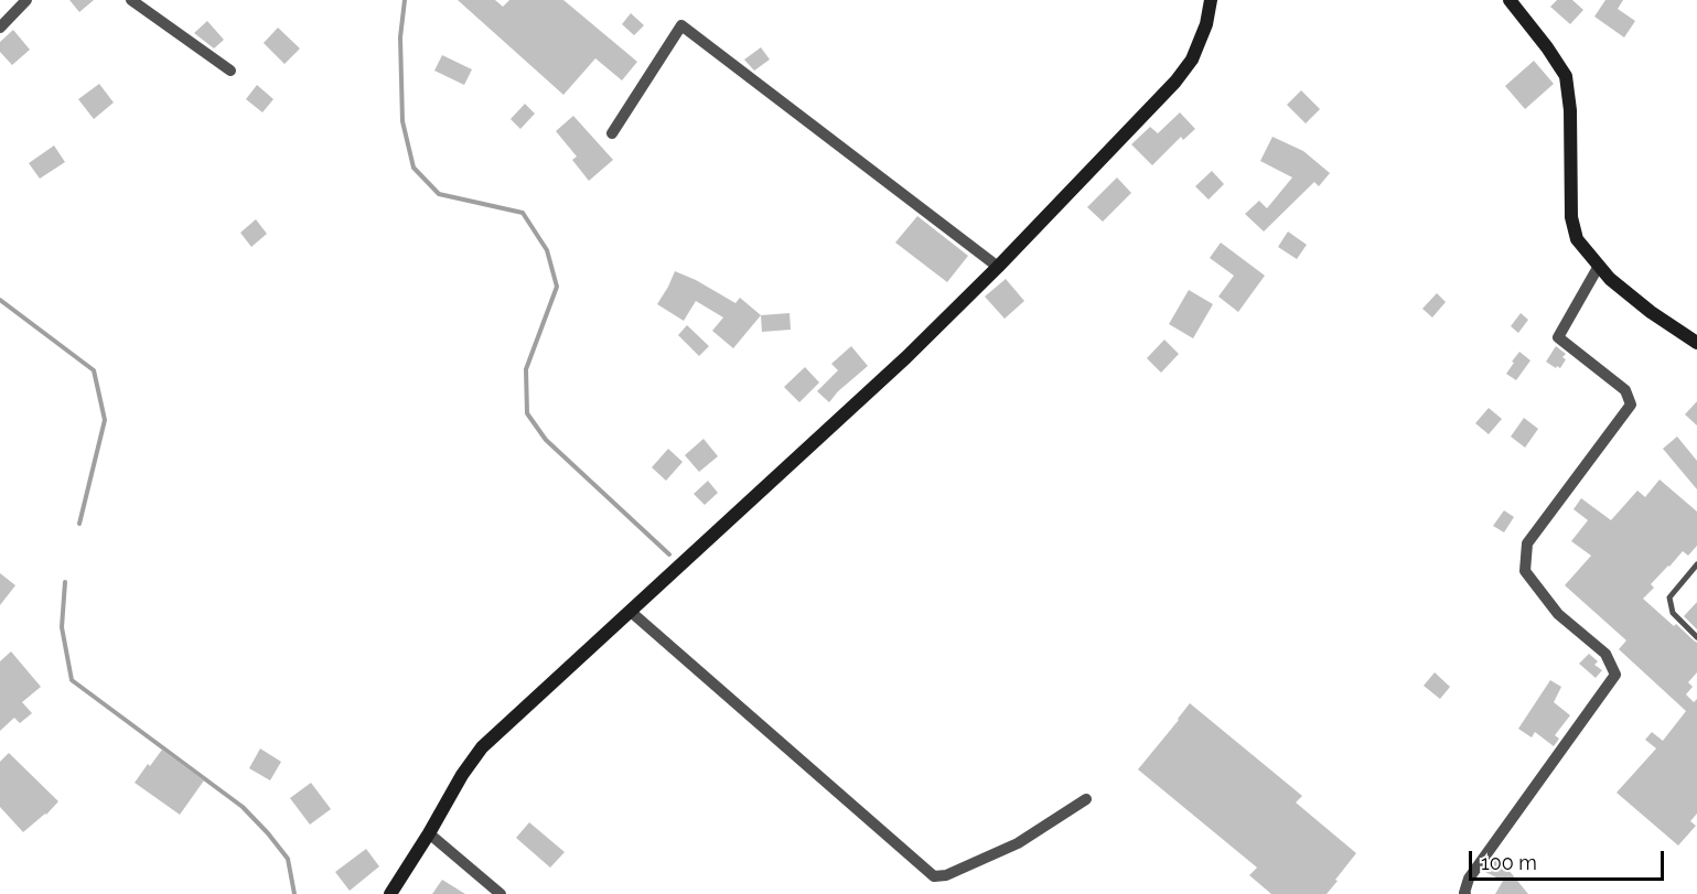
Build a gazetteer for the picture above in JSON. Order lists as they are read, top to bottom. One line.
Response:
{"scale_bar":"100 m"}
